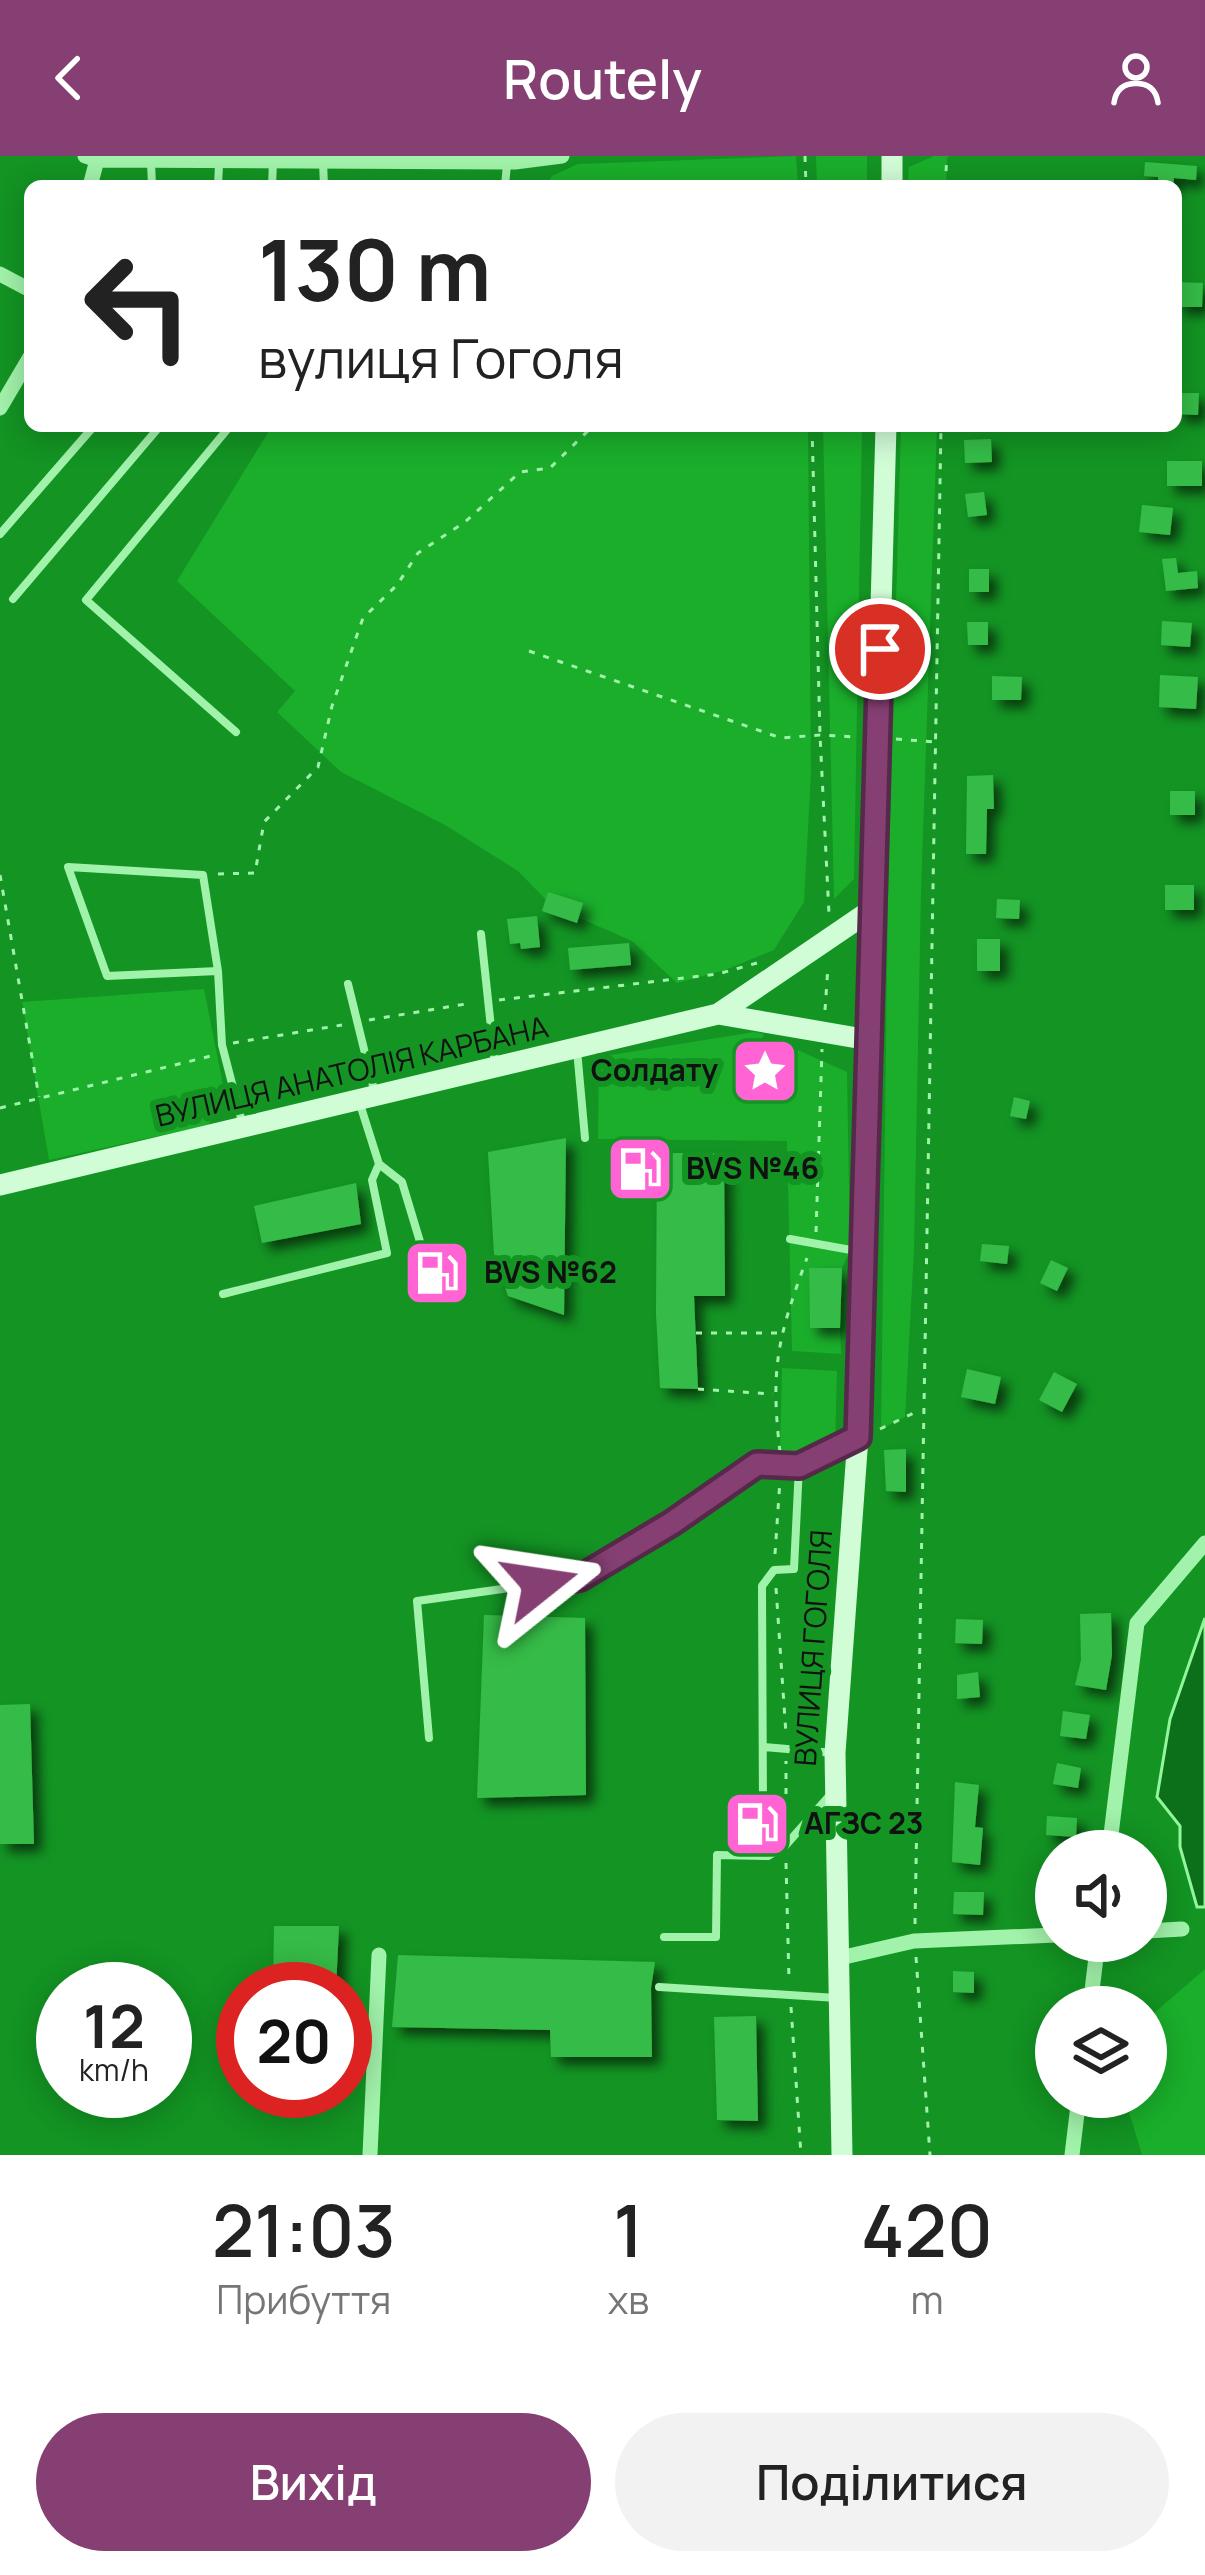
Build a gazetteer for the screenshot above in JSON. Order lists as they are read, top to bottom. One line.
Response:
{"streets":{"street":["ВУЛИЦЯ АНАТОЛІЯ КАРБАНА","ВУЛИЦЯ ГОГОЛЯ"]},"places":{"place":["Солдату"],"fuel station":["BVS №46","BVS №62","АГЗС 23"]},"page":{"header":"Routely","turn":["130 m","вулиця Гоголя"],"speed":"12 km/h","limit":"20","eta":["21:03","Прибуття","1","хв","420","m"],"buttons":["Вихід","Поділитися"]}}
